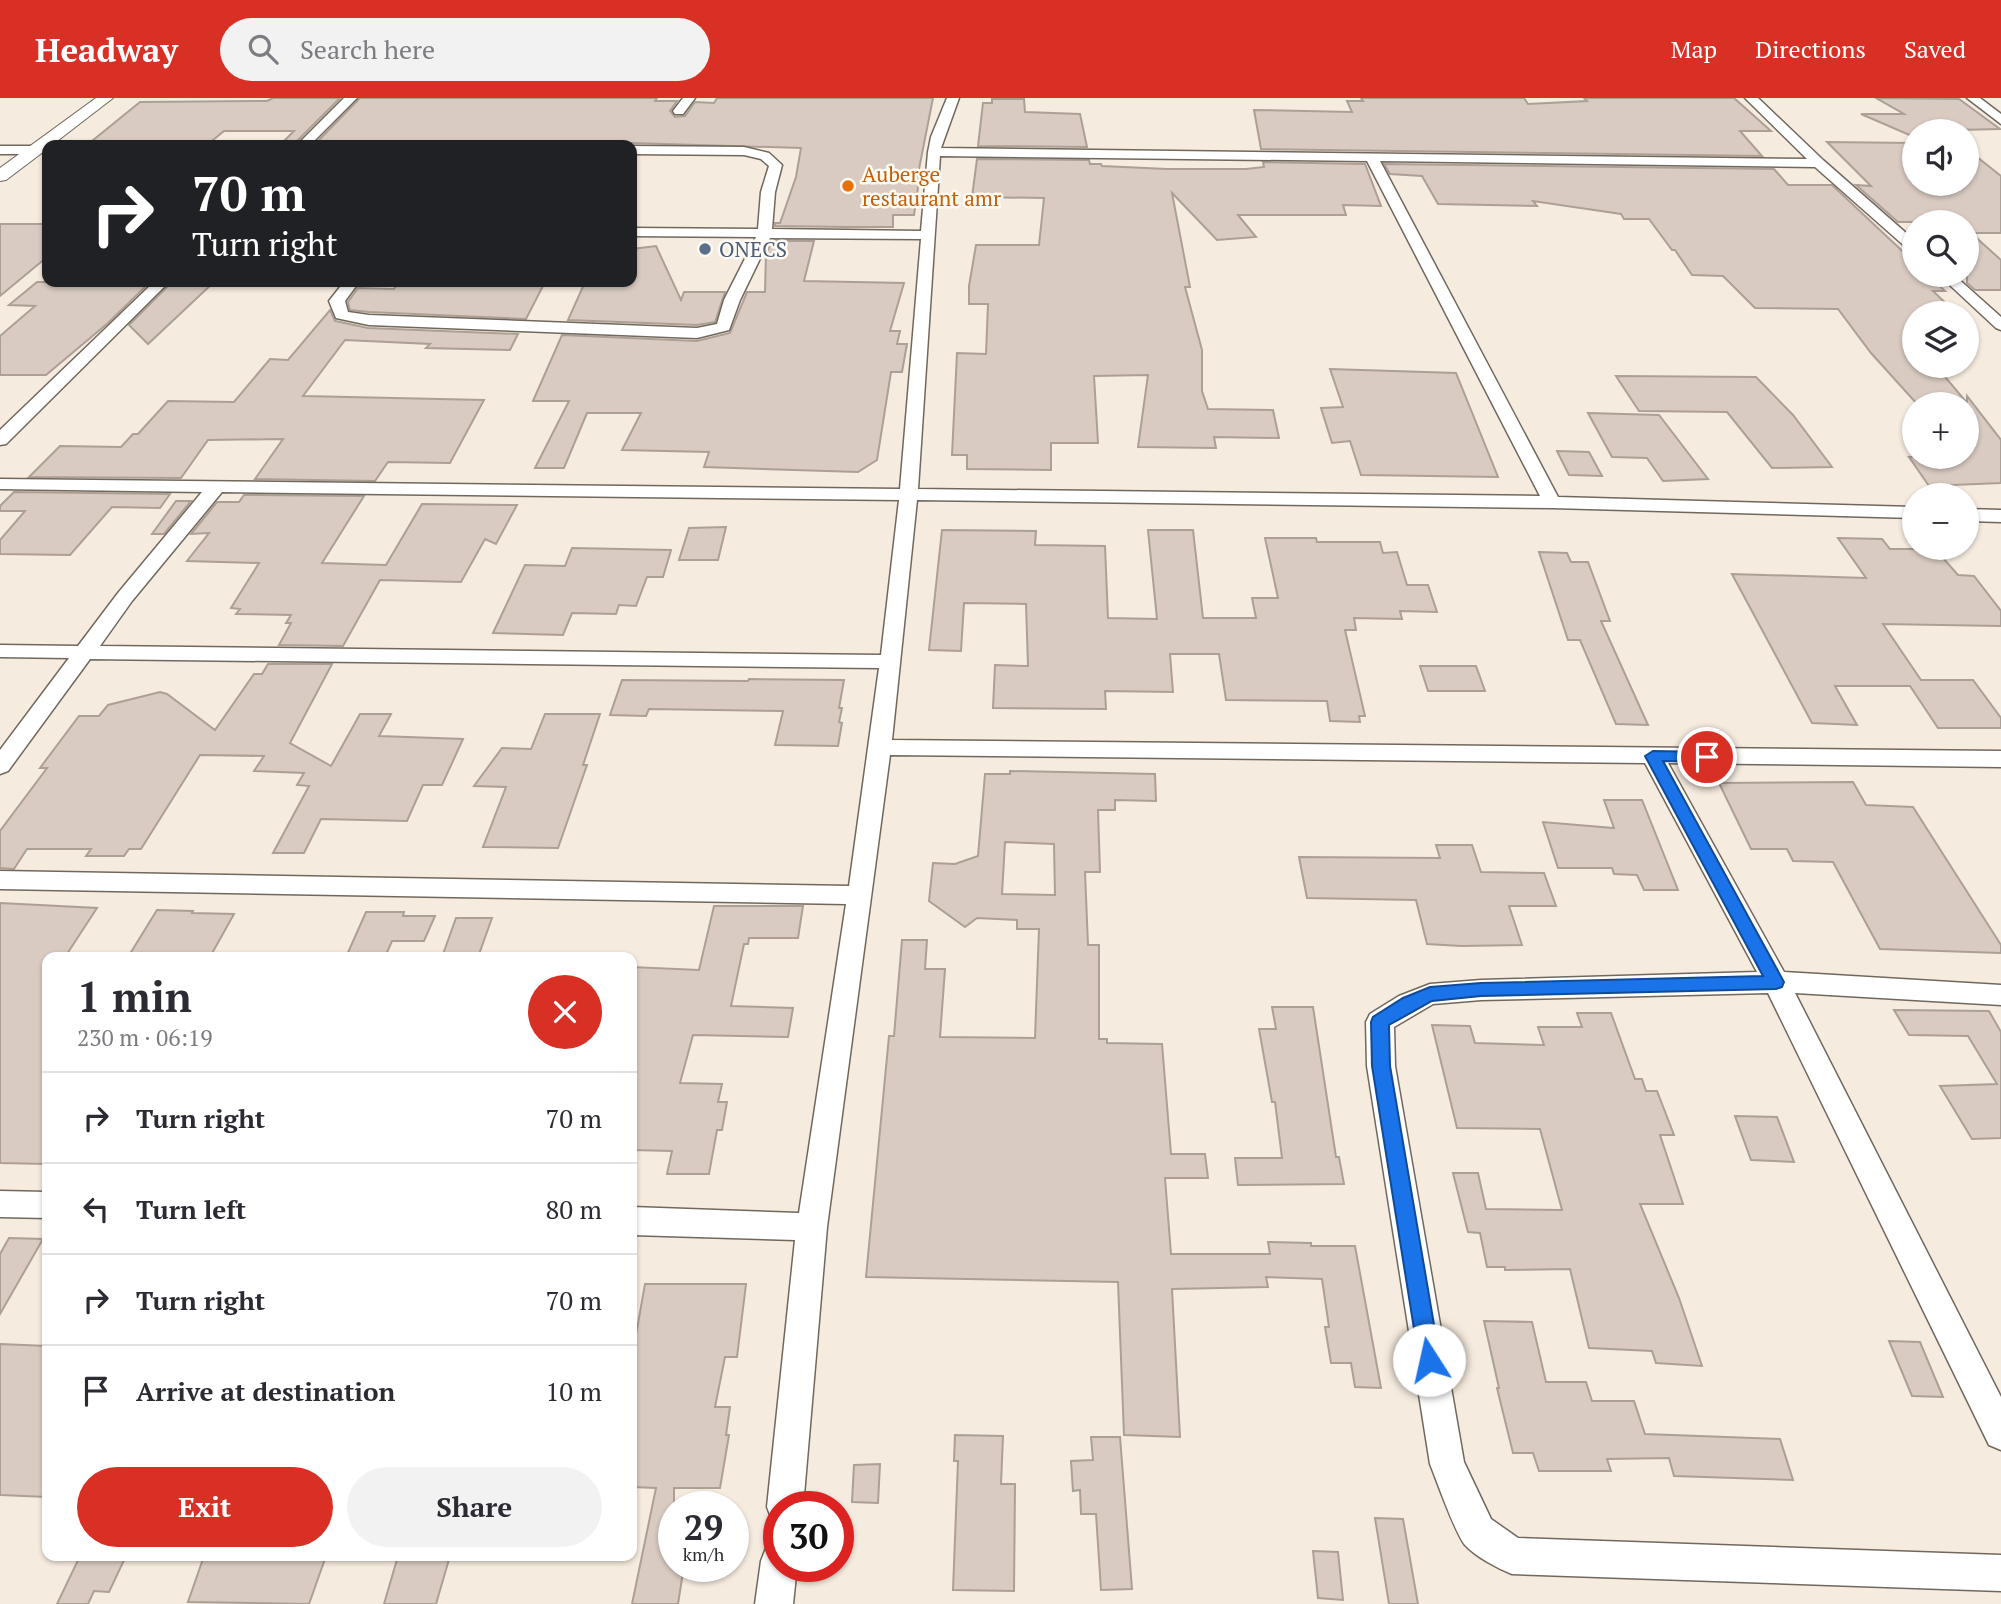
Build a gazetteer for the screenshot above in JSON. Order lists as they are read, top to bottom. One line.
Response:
{"places":["Auberge restaurant amr","ONECS"],"page":{"header":"Headway","search":"Search here","nav":["Map","Directions","Saved"],"map_buttons":["+","−"],"turn":["70 m","Turn right"],"heading":["1 min","230 m · 06:19"],"list":[{"name":"Turn right","value":"70 m"},{"name":"Turn left","value":"80 m"},{"name":"Turn right","value":"70 m"},{"name":"Arrive at destination","value":"10 m"}],"buttons":["Exit","Share"],"speed":"29 km/h","limit":"30"}}
